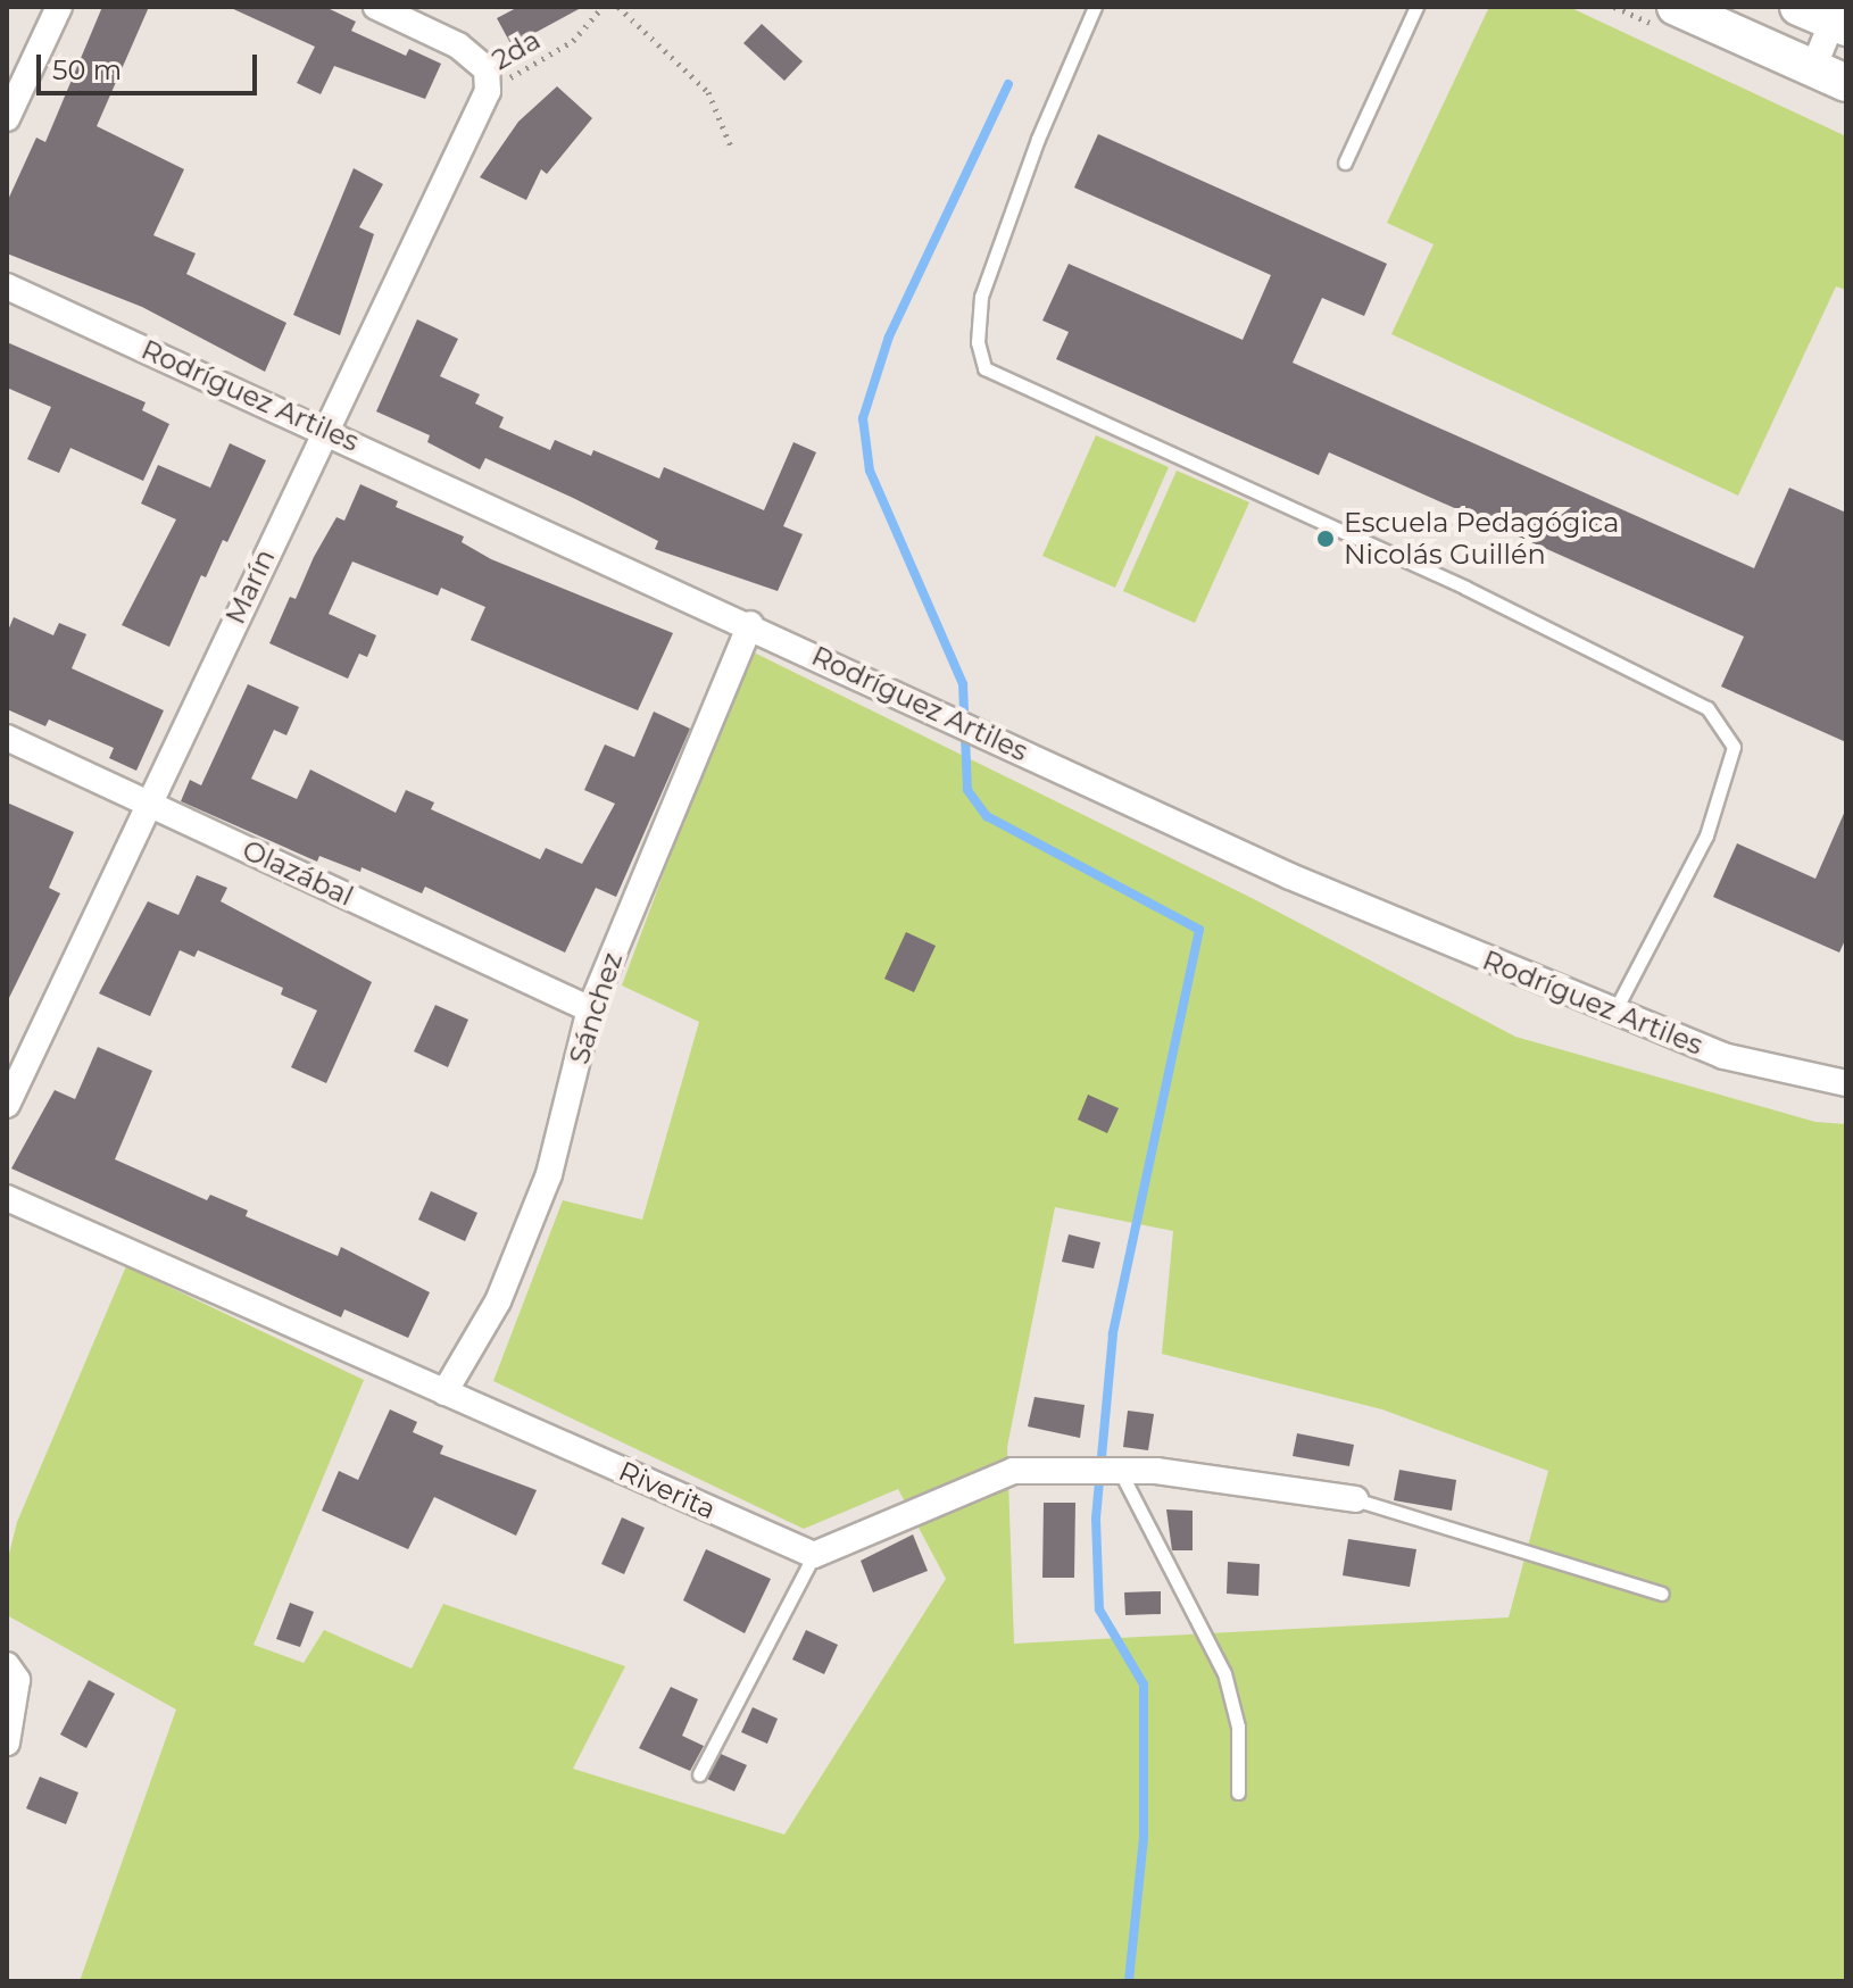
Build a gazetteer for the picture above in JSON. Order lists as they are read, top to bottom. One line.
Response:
{"streets":{"street":["Rodríguez Artiles","Marín","Olazábal","Sánchez","Riverita"],"path":["2da"]},"crossings":[["2da","Marín"],["Rodríguez Artiles","Marín"],["Rodríguez Artiles","Sánchez"],["Marín","Olazábal"],["Olazábal","Sánchez"],["Sánchez","Riverita"]],"places":["Escuela Pedagógica Nicolás Guillén"],"scale_bar":"50 m"}
